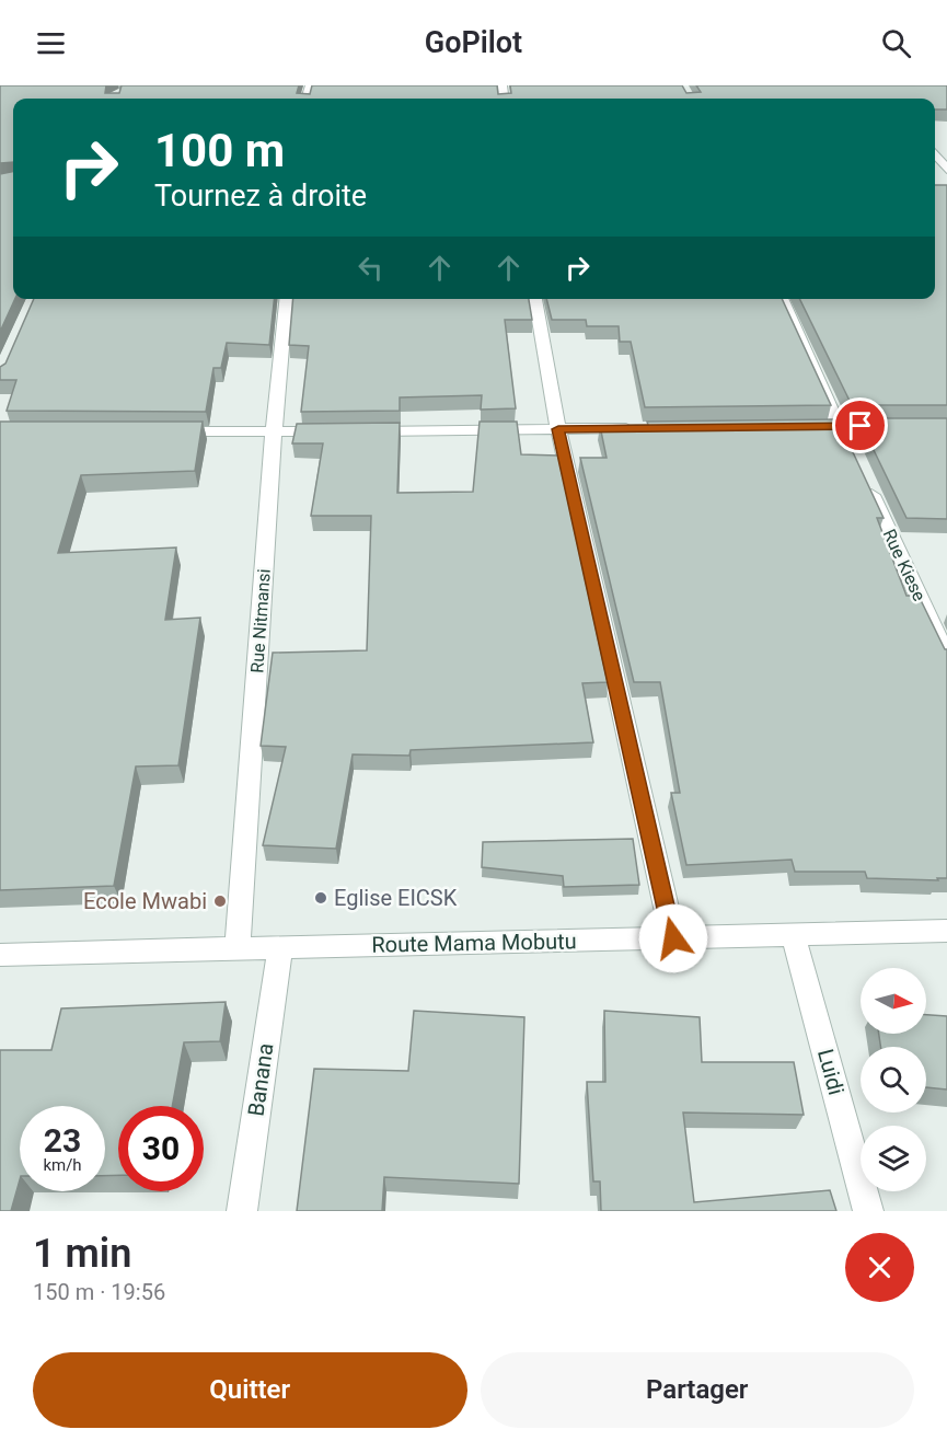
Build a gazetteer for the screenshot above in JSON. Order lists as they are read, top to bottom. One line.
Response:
{"streets":{"street":["Rue Kiese","Rue Nitmansi","Route Mama Mobutu","Luidi","Banana"]},"crossings":[["Rue Nitmansi","Route Mama Mobutu"],["Route Mama Mobutu","Luidi"],["Route Mama Mobutu","Banana"]],"places":["Eglise EICSK","Ecole Mwabi"],"north":"right","page":{"header":"GoPilot","turn":["100 m","Tournez à droite"],"speed":"23 km/h","limit":"30","heading":["1 min","150 m · 19:56"],"buttons":["Quitter","Partager"]}}
